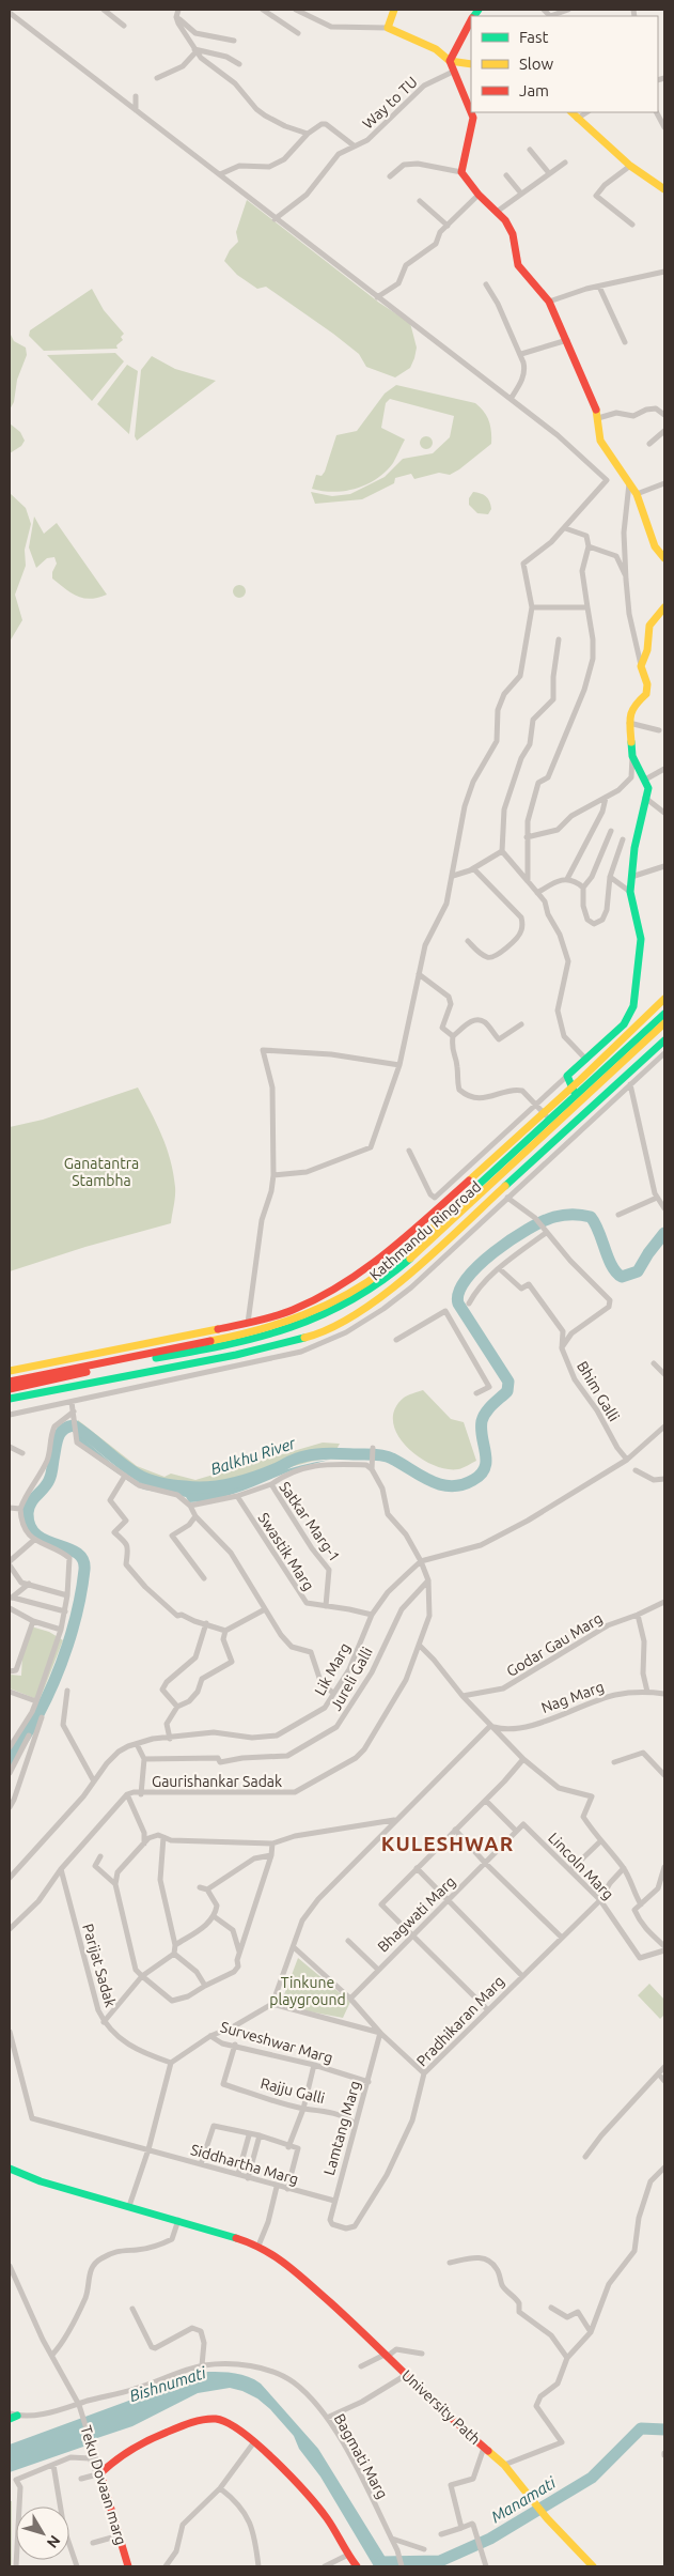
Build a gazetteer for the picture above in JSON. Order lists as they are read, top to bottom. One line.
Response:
{"streets":{"main road":["Kathmandu Ringroad","University Path","Teku Dovaan marg"],"street":["Way to TU","Bhim Galli","Satkar Marg-1","Swastik Marg","Godar Gau Marg","Lik Marg","Jureli Galli","Nag Marg","Gaurishankar Sadak","Lincoln Marg","Bhagwati Marg","Parijat Sadak","Pradhikaran Marg","Surveshwar Marg","Rajju Galli","Lamtang Marg","Siddhartha Marg","Bagmati Marg"]},"crossings":[["Bhim Galli","Lik Marg"],["Satkar Marg-1","Swastik Marg"],["Swastik Marg","Lik Marg"],["Lik Marg","Gaurishankar Sadak"],["Jureli Galli","Gaurishankar Sadak"],["Lincoln Marg","Bhagwati Marg"],["Lincoln Marg","Pradhikaran Marg"],["Pradhikaran Marg","Lamtang Marg"],["Surveshwar Marg","Rajju Galli"],["Surveshwar Marg","Lamtang Marg"],["Rajju Galli","Lamtang Marg"],["Lamtang Marg","Siddhartha Marg"],["Bagmati Marg","Teku Dovaan marg"]],"districts":["KULESHWAR"],"water":["Balkhu River","Bishnumati","Manamati"],"parks":["Ganatantra Stambha","Tinkune playground"],"legend":["Fast","Slow","Jam"],"north":"bottom right"}
